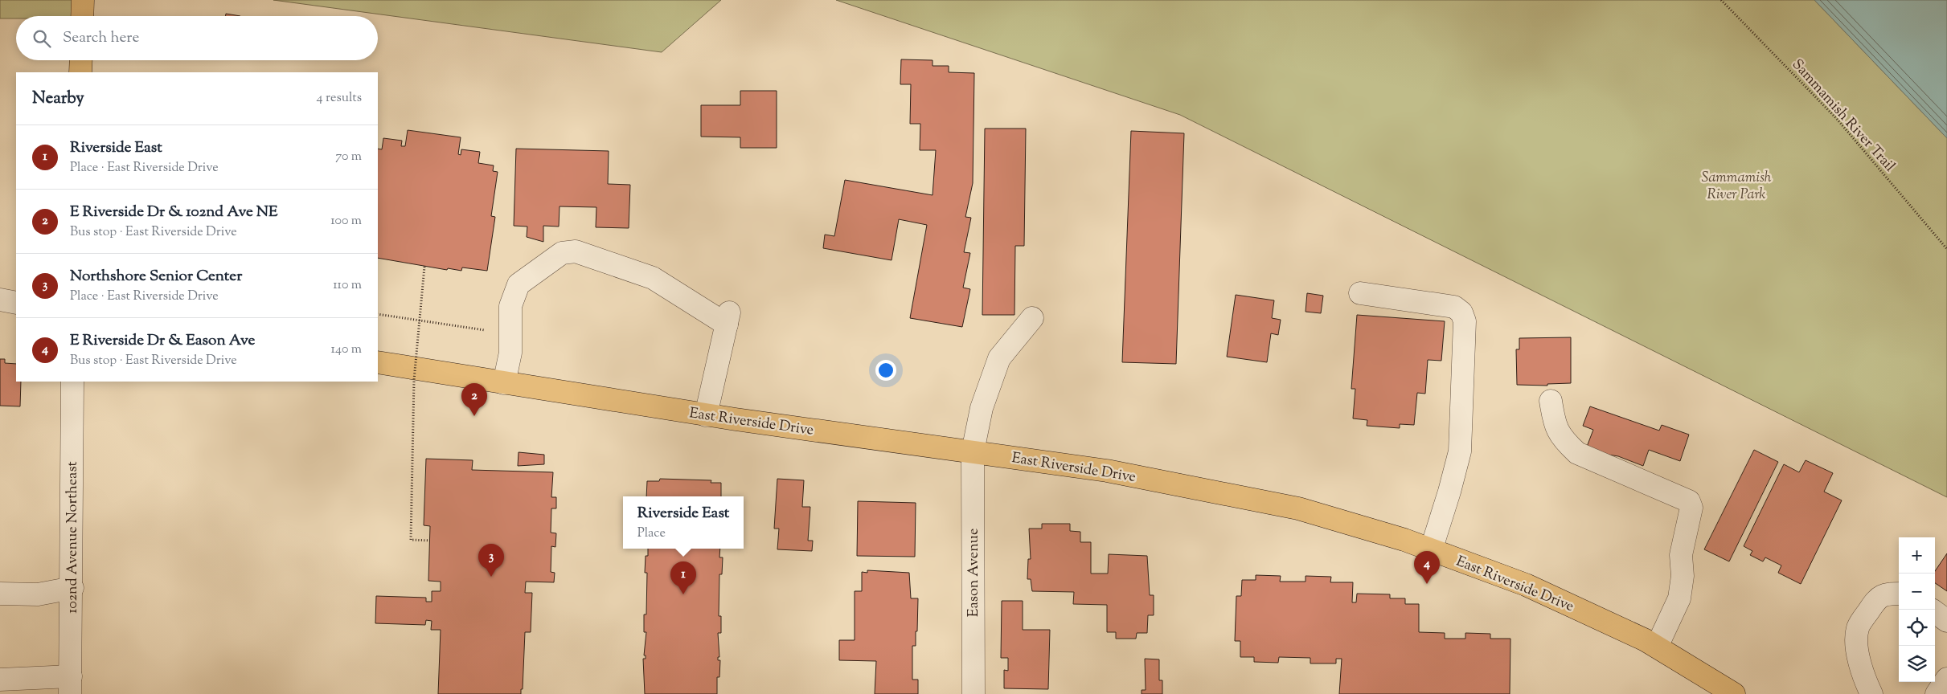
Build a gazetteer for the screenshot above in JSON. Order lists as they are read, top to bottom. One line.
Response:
{"streets":{"main road":["East Riverside Drive"],"street":["102nd Avenue Northeast","Eason Avenue"],"path":["Sammamish River Trail"]},"crossings":[["East Riverside Drive","Eason Avenue"]],"parks":["Sammamish River Park"],"page":{"search":"Search here","heading":["Nearby","4 results"],"list":[{"mark":"1","name":"Riverside East","note":"Place · East Riverside Drive","value":"70 m"},{"mark":"2","name":"E Riverside Dr & 102nd Ave NE","note":"Bus stop · East Riverside Drive","value":"100 m"},{"mark":"3","name":"Northshore Senior Center","note":"Place · East Riverside Drive","value":"110 m"},{"mark":"4","name":"E Riverside Dr & Eason Ave","note":"Bus stop · East Riverside Drive","value":"140 m"}],"pins":["2","3","4","1"],"popup":["Riverside East","Place"],"map_buttons":["+","−"]}}
